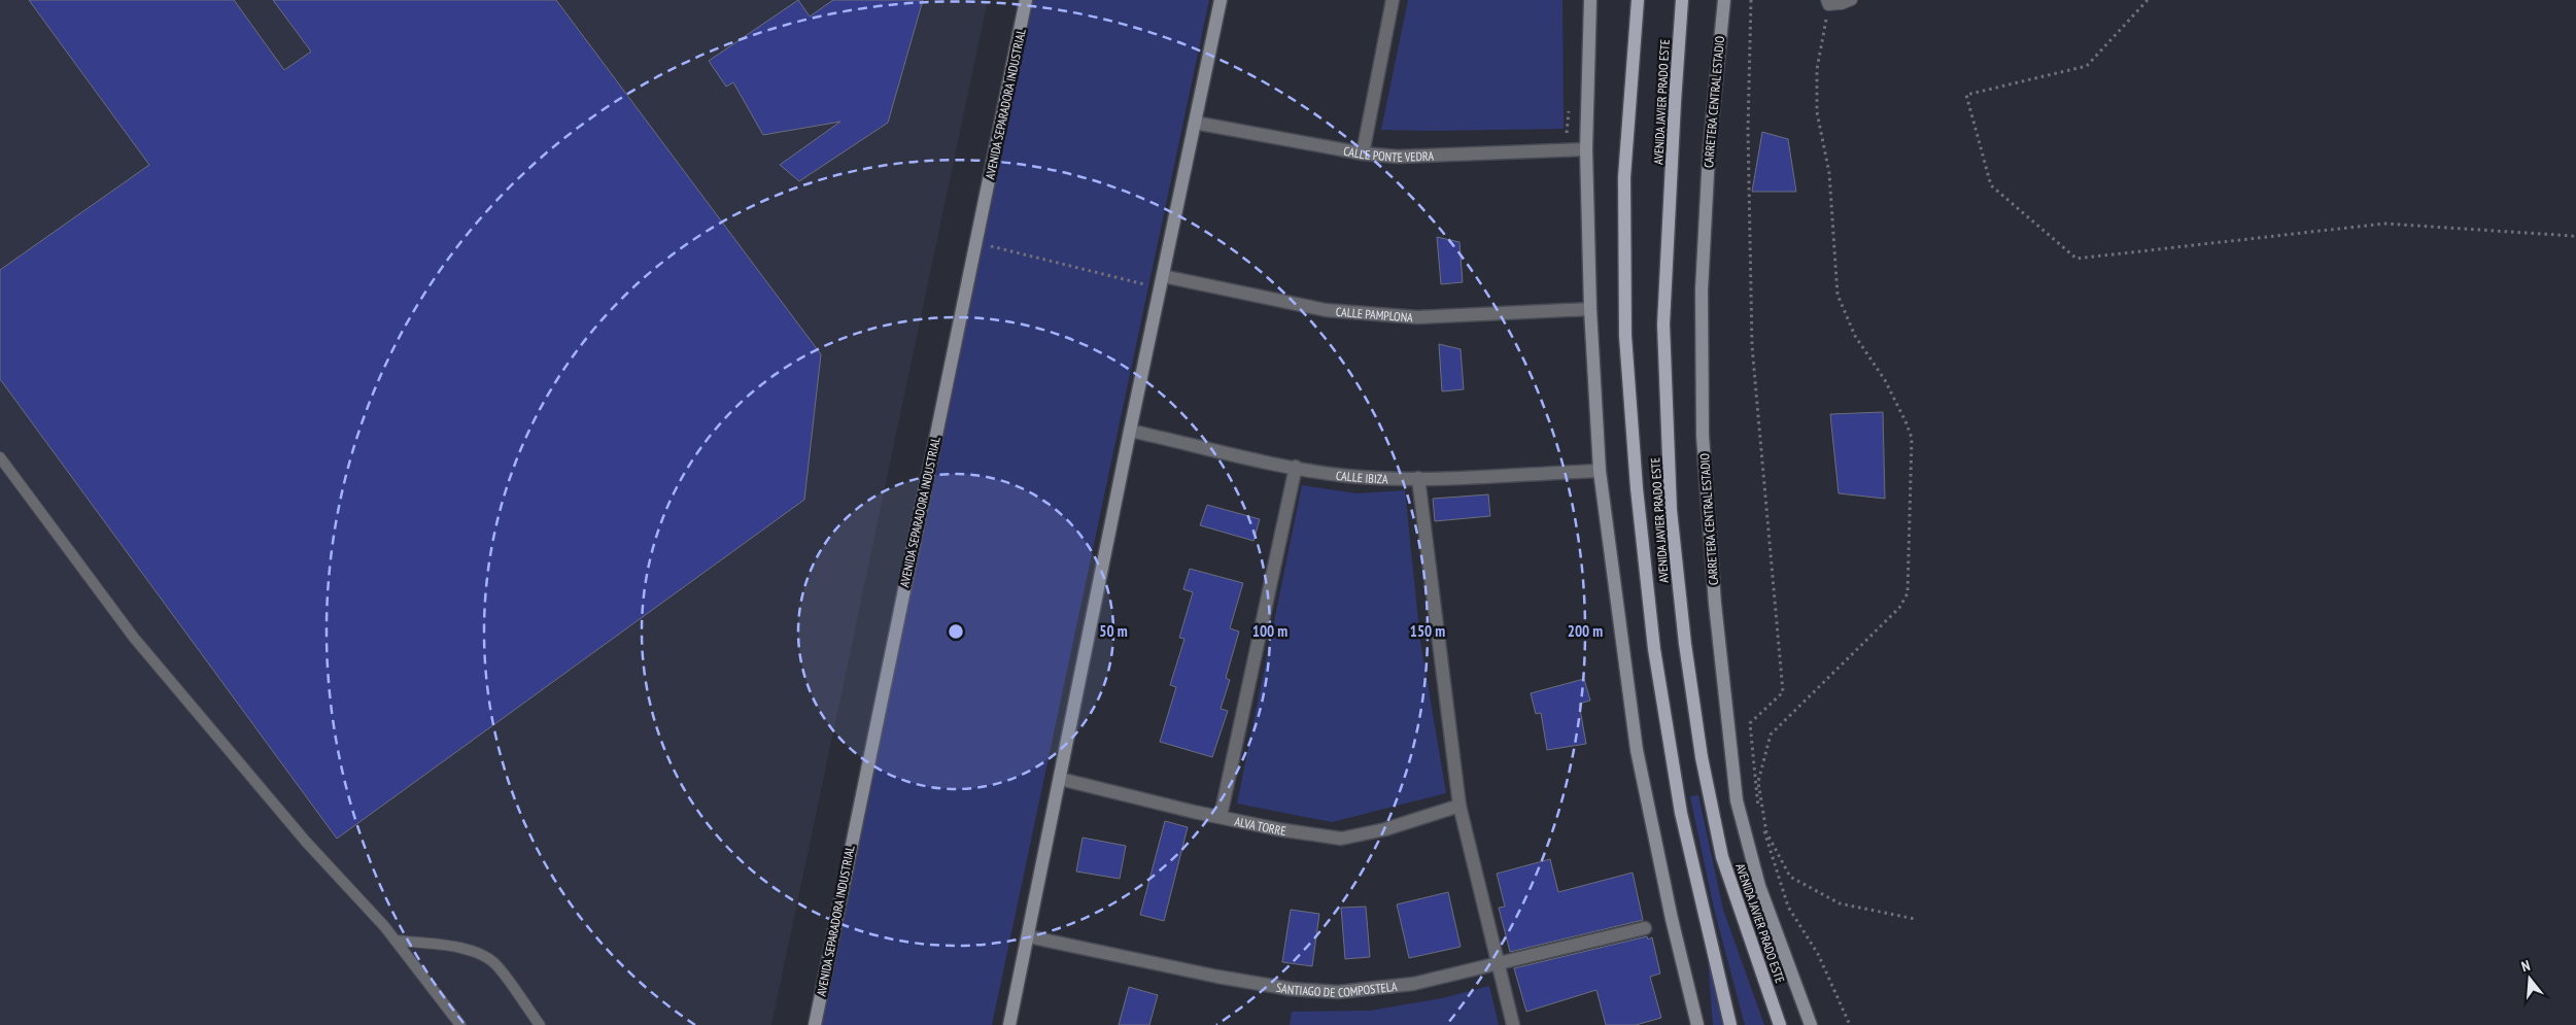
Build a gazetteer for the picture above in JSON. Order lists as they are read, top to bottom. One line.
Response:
{"streets":{"main road":["AVENIDA JAVIER PRADO ESTE","CARRETERA CENTRAL ESTADIO","AVENIDA SEPARADORA INDUSTRIAL"],"street":["CALLE PONTE VEDRA","CALLE PAMPLONA","CALLE IBIZA","ALVA TORRE","SANTIAGO DE COMPOSTELA"]},"north":"top","rings":["50 m","100 m","150 m","200 m"]}
